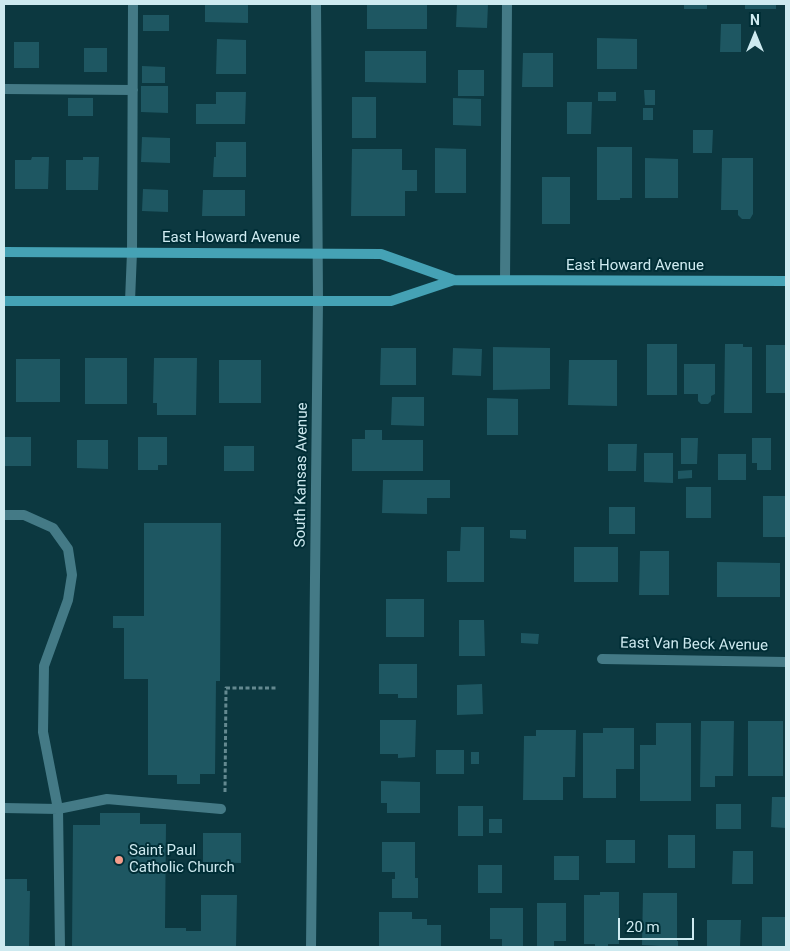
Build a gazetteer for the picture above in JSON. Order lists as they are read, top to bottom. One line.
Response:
{"streets":{"main road":["East Howard Avenue"],"street":["South Kansas Avenue","East Van Beck Avenue"]},"crossings":[["East Howard Avenue","South Kansas Avenue"]],"places":["Saint Paul Catholic Church"],"scale_bar":"20 m","north":"top"}
